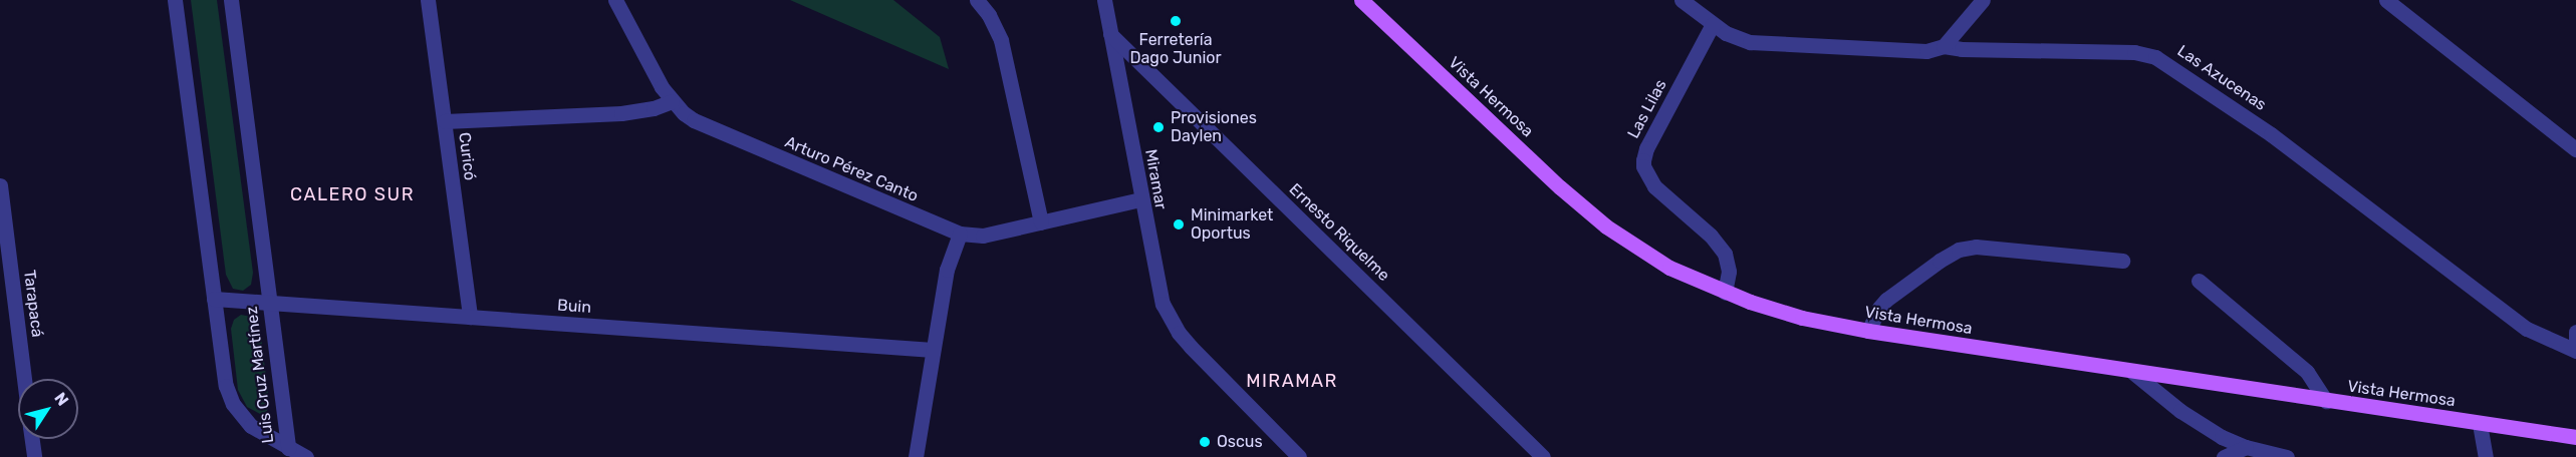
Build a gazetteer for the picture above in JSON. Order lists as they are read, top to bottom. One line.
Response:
{"streets":{"main road":["Vista Hermosa"],"street":["Las Azucenas","Las Lilas","Curicó","Arturo Pérez Canto","Miramar","Ernesto Riquelme","Tarapacá","Buin","Luis Cruz Martínez"]},"crossings":[["Las Azucenas","Las Lilas"],["Vista Hermosa","Las Lilas"],["Curicó","Buin"],["Arturo Pérez Canto","Miramar"],["Miramar","Ernesto Riquelme"],["Buin","Luis Cruz Martínez"]],"districts":["CALERO SUR","MIRAMAR"],"places":["Ferretería Dago Junior","Provisiones Daylen","Minimarket Oportus","Oscus"],"north":"top right"}
